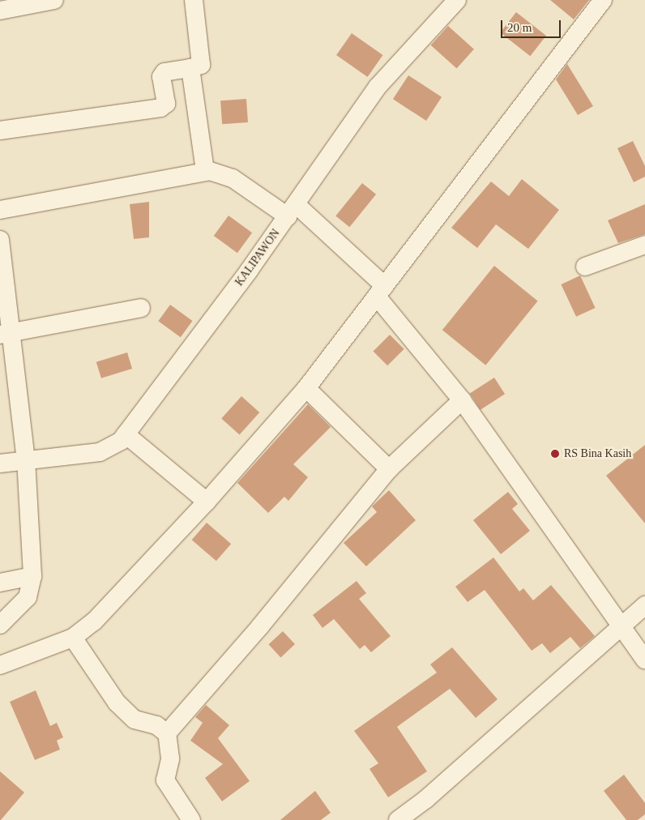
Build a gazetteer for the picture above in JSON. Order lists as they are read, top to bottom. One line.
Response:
{"streets":{"street":["KALIPAWON"]},"places":["RS Bina Kasih"],"scale_bar":"20 m"}
